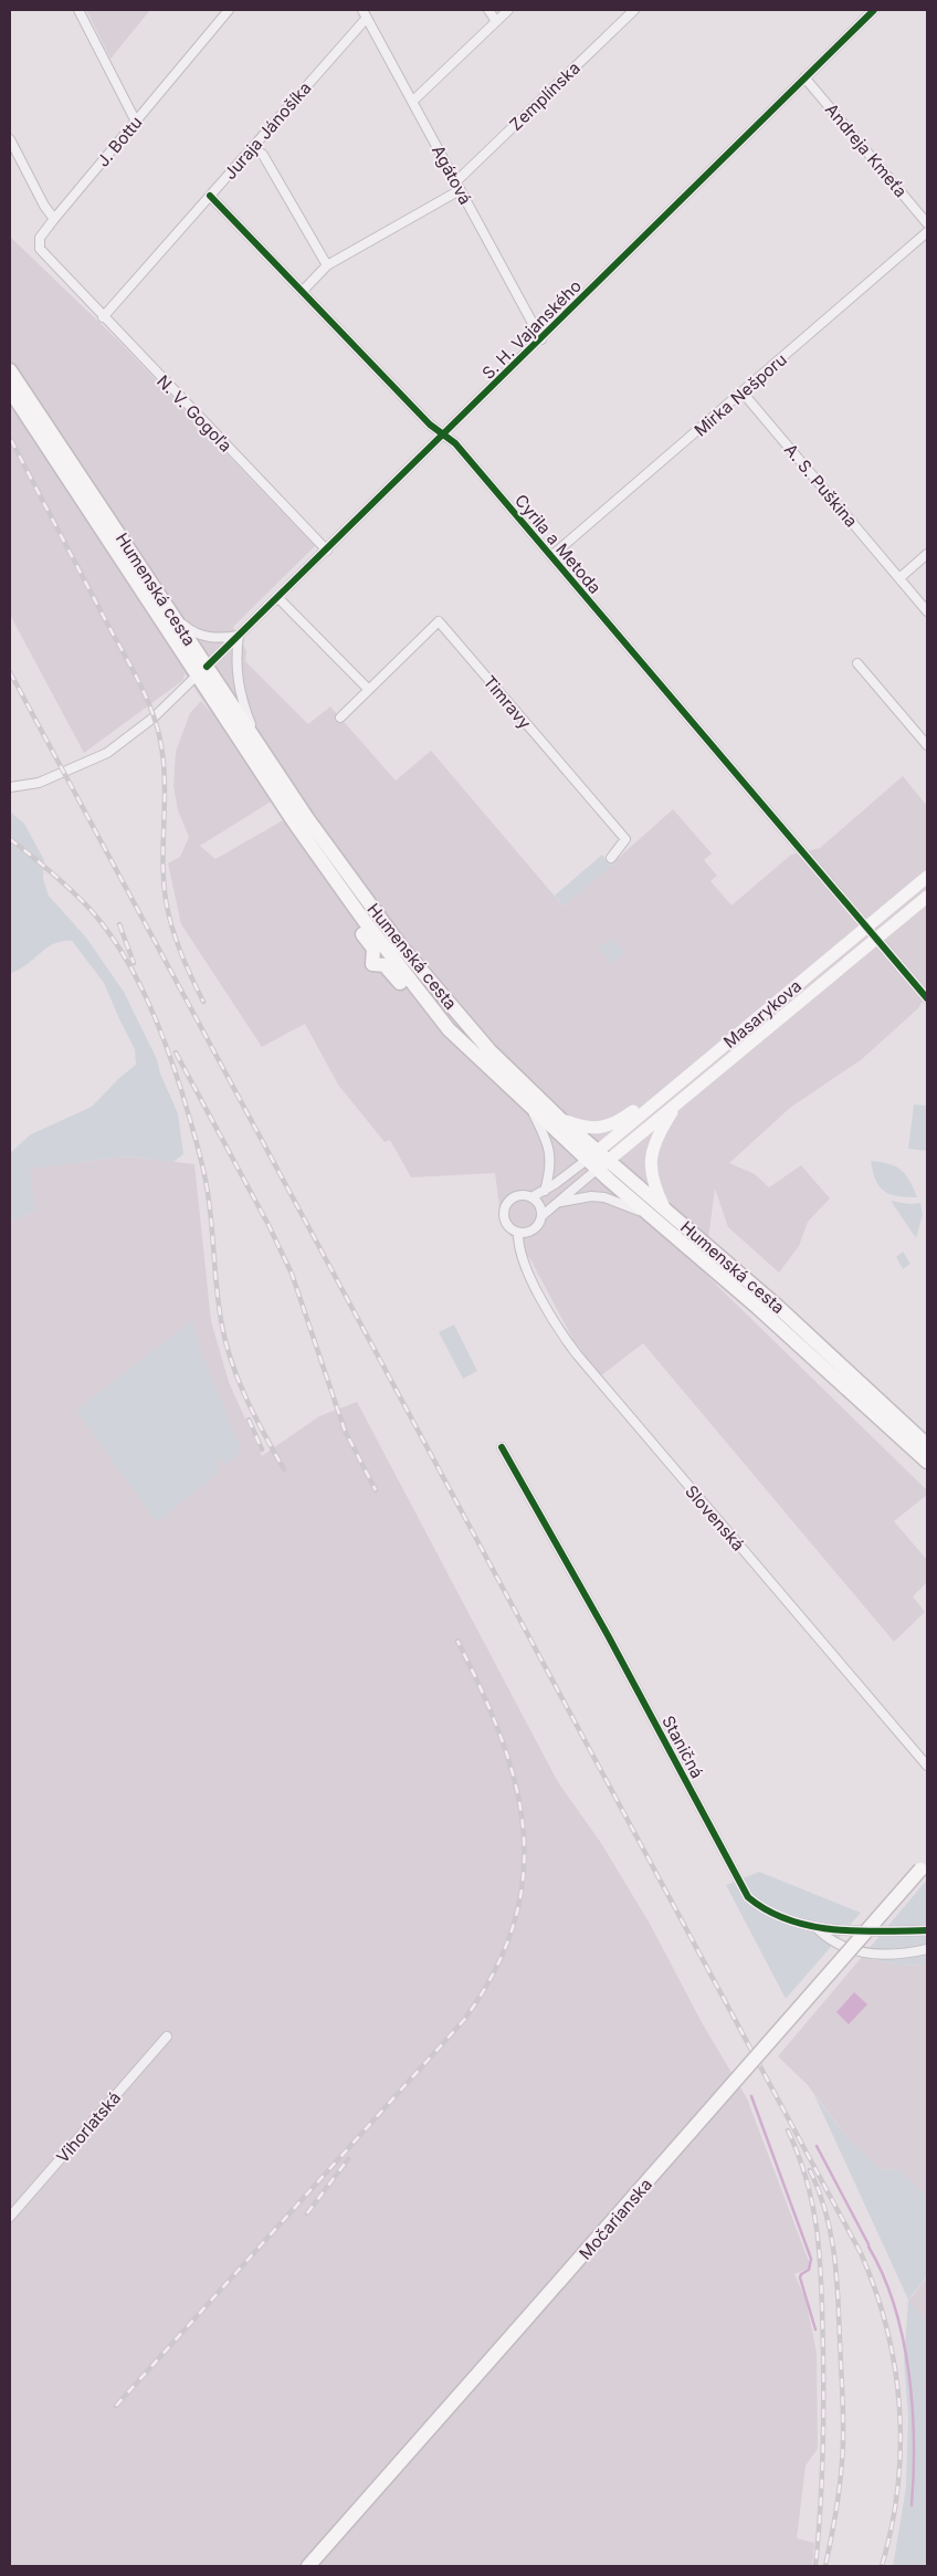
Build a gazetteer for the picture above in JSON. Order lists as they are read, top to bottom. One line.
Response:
{"streets":{"main road":["Humenská cesta","Masarykova","Močarianska"],"street":["Zemplínska","Juraja Jánošíka","J. Bottu","Andreja Kmeťa","Agátová","S. H. Vajanského","Mirka Nešporu","N. V. Gogoľa","A. S. Puškina","Cyrila a Metoda","Timravy","Slovenská","Staničná","Vihorlatská"]},"crossings":[["Zemplínska","Agátová"],["Zemplínska","Cyrila a Metoda"],["Juraja Jánošíka","Agátová"],["Juraja Jánošíka","N. V. Gogoľa"],["Juraja Jánošíka","Cyrila a Metoda"],["J. Bottu","N. V. Gogoľa"],["Andreja Kmeťa","S. H. Vajanského"],["Agátová","S. H. Vajanského"],["S. H. Vajanského","N. V. Gogoľa"],["S. H. Vajanského","Cyrila a Metoda"],["S. H. Vajanského","Humenská cesta"],["Mirka Nešporu","A. S. Puškina"],["Mirka Nešporu","Cyrila a Metoda"],["Cyrila a Metoda","Masarykova"],["Humenská cesta","Masarykova"]]}
